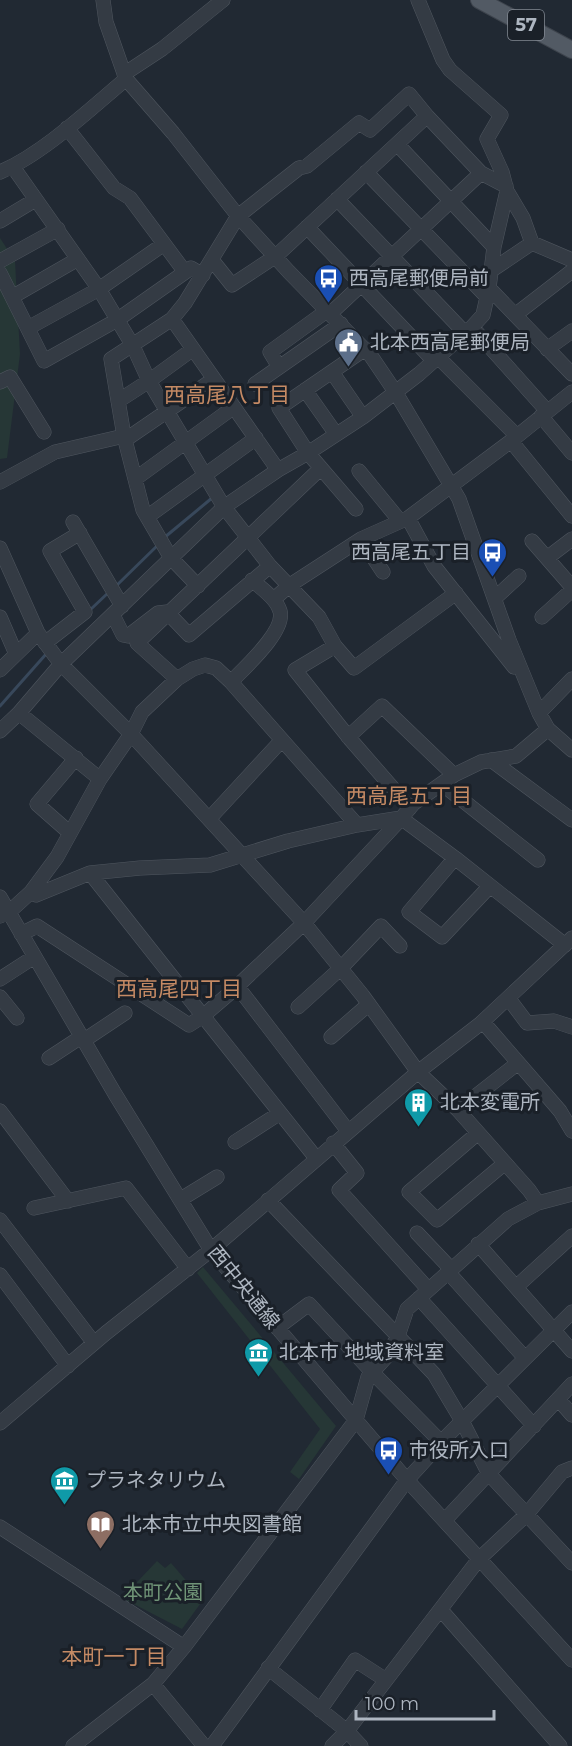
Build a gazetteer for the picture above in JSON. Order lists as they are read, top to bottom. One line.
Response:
{"streets":{"main road":["57"],"street":["西中央通線"]},"districts":["西高尾八丁目","西高尾五丁目","西高尾四丁目","本町一丁目"],"parks":["本町公園"],"places":{"bus stop":["西高尾郵便局前","西高尾五丁目","市役所入口"],"public building":["北本西高尾郵便局"],"building":["北本変電所"],"museum":["北本市 地域資料室","プラネタリウム"],"library":["北本市立中央図書館"]},"scale_bar":"100 m"}
